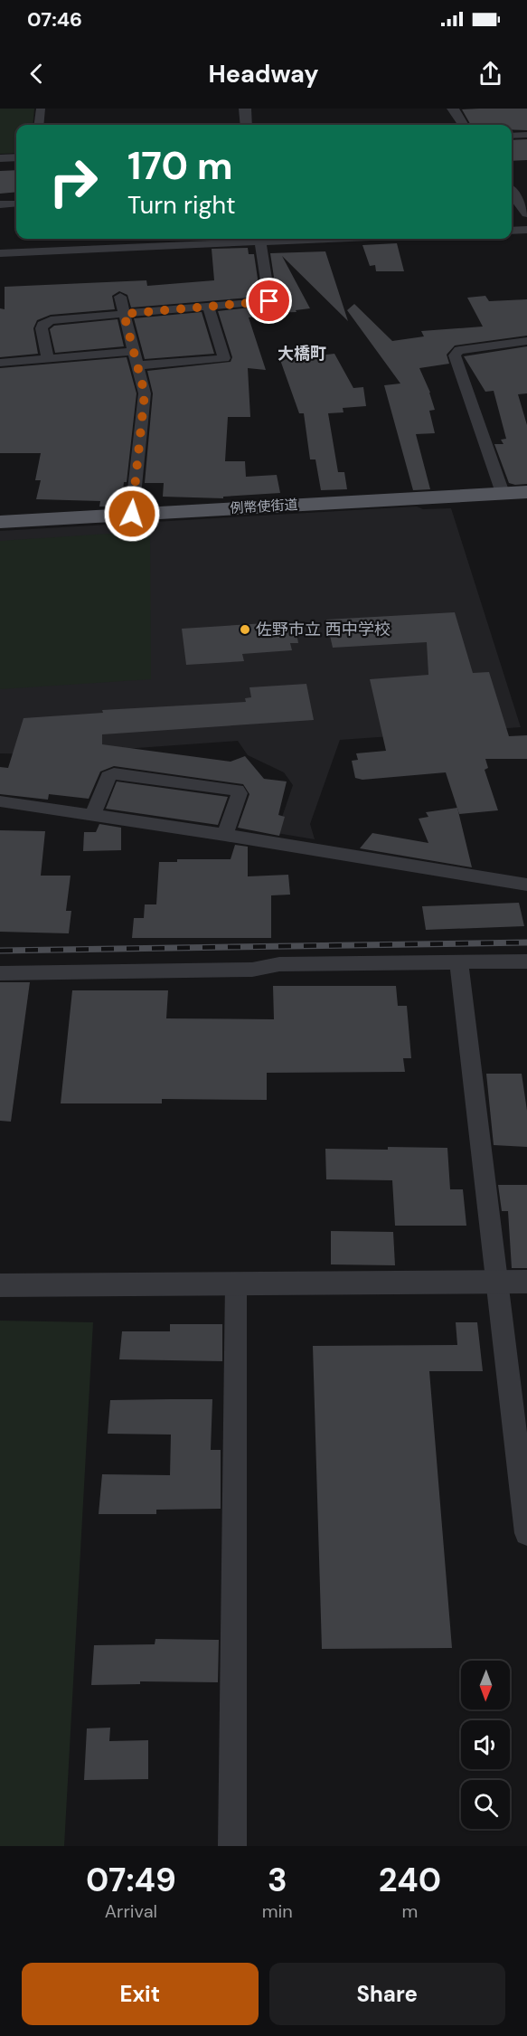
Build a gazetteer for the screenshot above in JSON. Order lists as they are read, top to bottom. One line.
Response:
{"streets":{"main road":["例幣使街道"]},"districts":["大橋町"],"places":["佐野市立 西中学校"],"north":"bottom","page":{"status":"07:46","header":"Headway","turn":["170 m","Turn right"],"eta":["07:49","Arrival","3","min","240","m"],"buttons":["Exit","Share"]}}
